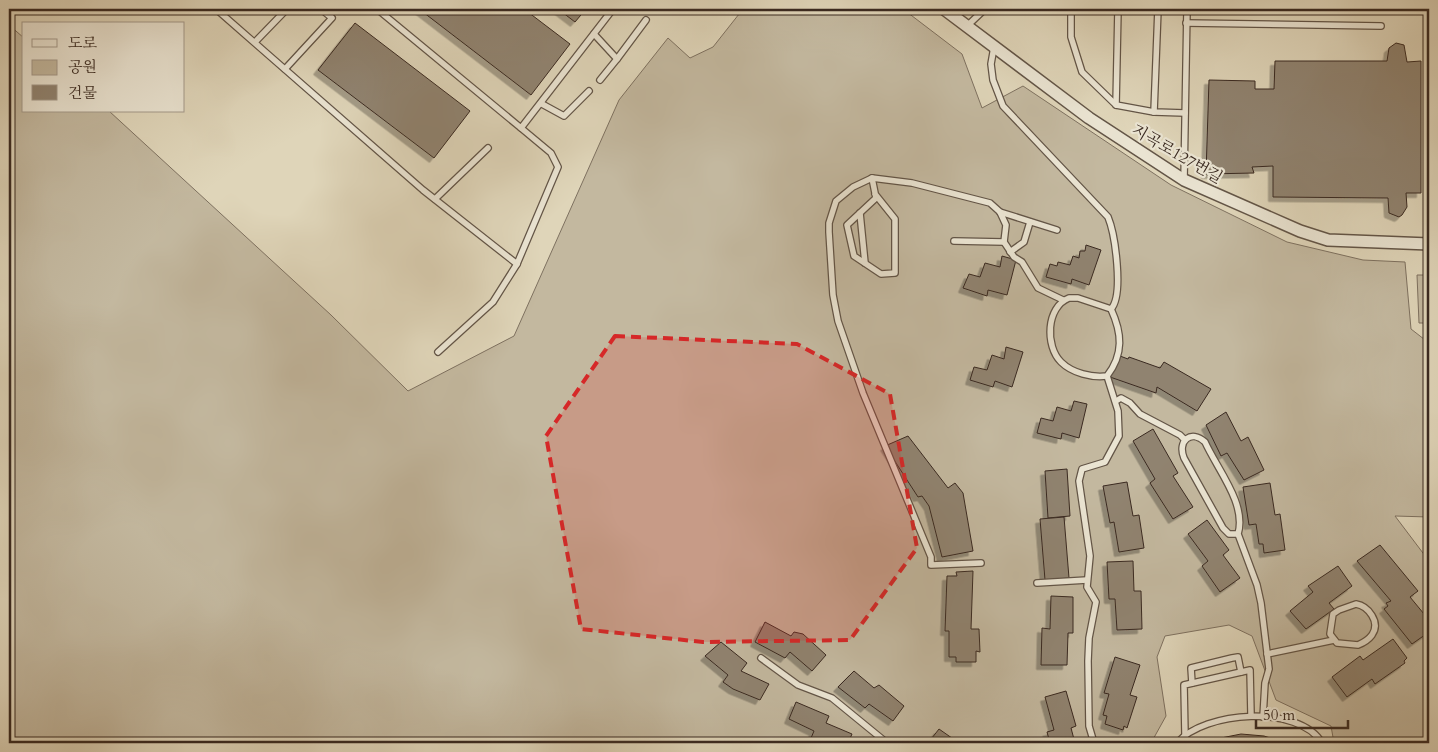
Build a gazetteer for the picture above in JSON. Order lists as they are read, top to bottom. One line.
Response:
{"streets":{"street":["지곡로127번길"]},"legend":["도로","공원","건물"],"scale_bar":"50 m"}
